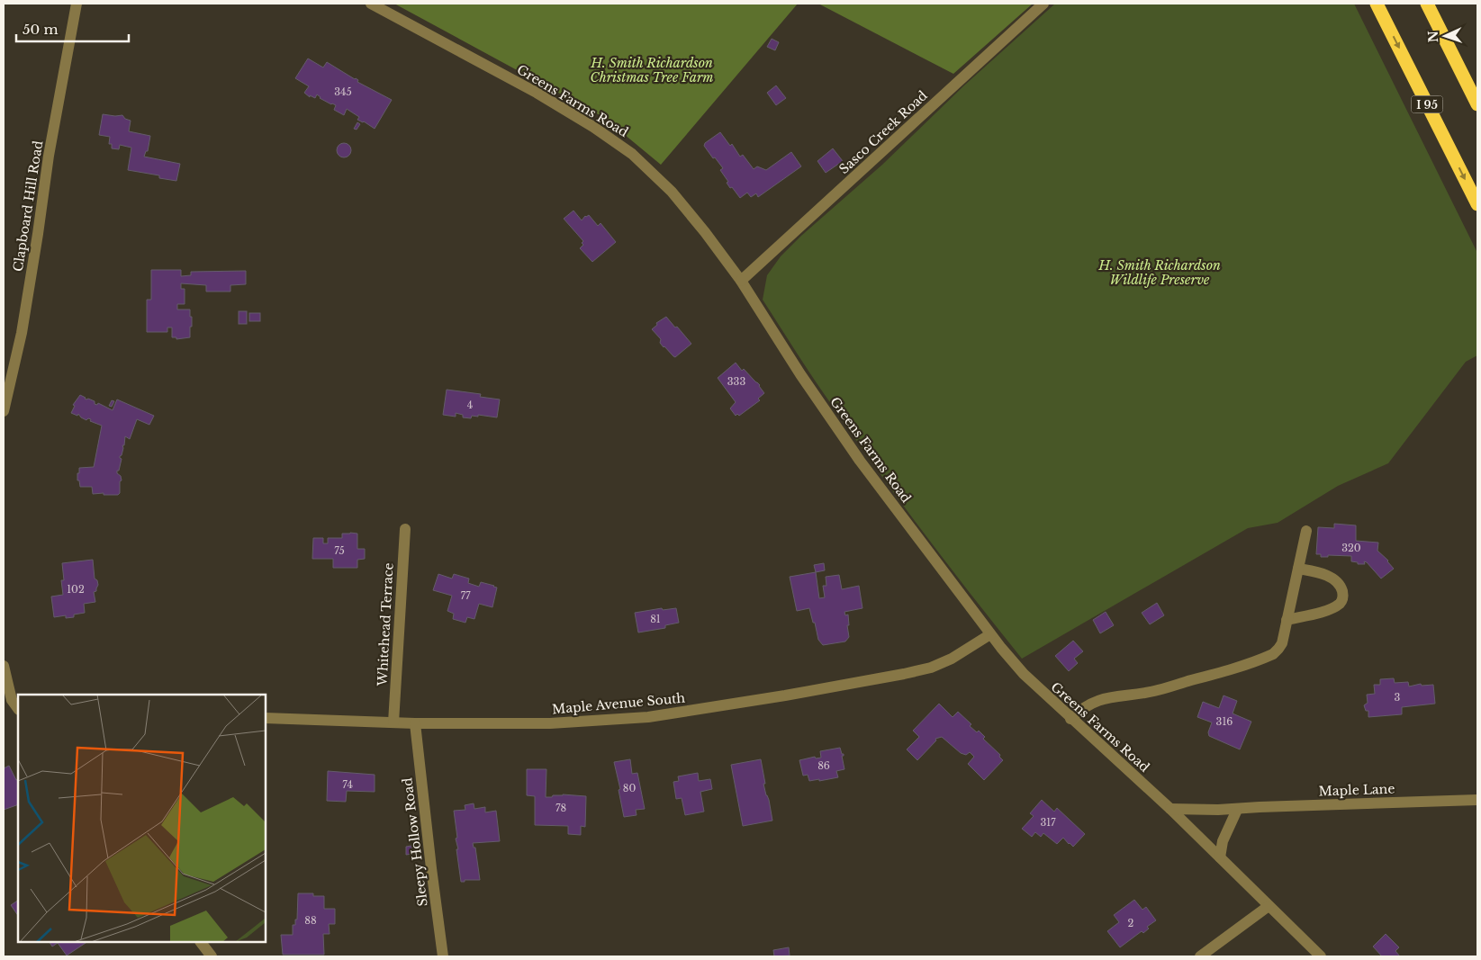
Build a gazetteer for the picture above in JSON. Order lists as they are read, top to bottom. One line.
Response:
{"streets":{"highway":["I 95"],"street":["Greens Farms Road","Sasco Creek Road","Clapboard Hill Road","Whitehead Terrace","Maple Avenue South","Maple Lane","Sleepy Hollow Road"]},"crossings":[["Greens Farms Road","Sasco Creek Road"],["Greens Farms Road","Maple Avenue South"],["Greens Farms Road","Maple Lane"],["Whitehead Terrace","Maple Avenue South"],["Maple Avenue South","Sleepy Hollow Road"]],"parks":["H. Smith Richardson Christmas Tree Farm","H. Smith Richardson Wildlife Preserve"],"house_numbers":["345","333","4","320","75","102","77","81","3","316","86","74","80","78","317","88","2"],"scale_bar":"50 m","north":"left"}
